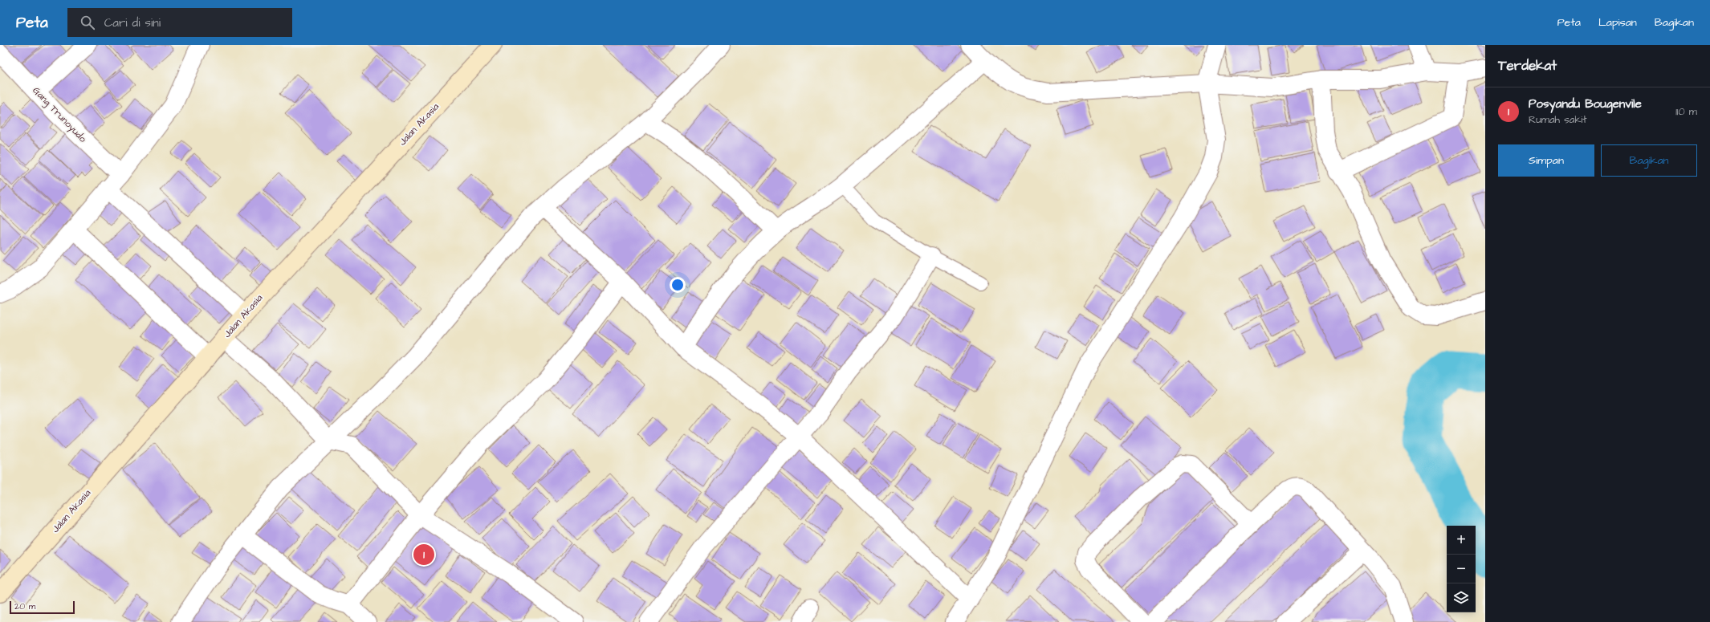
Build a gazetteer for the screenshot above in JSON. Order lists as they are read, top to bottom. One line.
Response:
{"streets":{"street":["Gang Trunoyudo","Jalan Akasia"]},"scale_bar":"20 m","page":{"header":"Peta","search":"Cari di sini","nav":["Peta","Lapisan","Bagikan"],"heading":"Terdekat","list":[{"mark":"1","name":"Posyandu Bougenvile","note":"Rumah sakit","value":"110 m"}],"buttons":["Simpan","Bagikan"],"map_buttons":["+","−"],"pins":"1","scale":"20 m"}}
